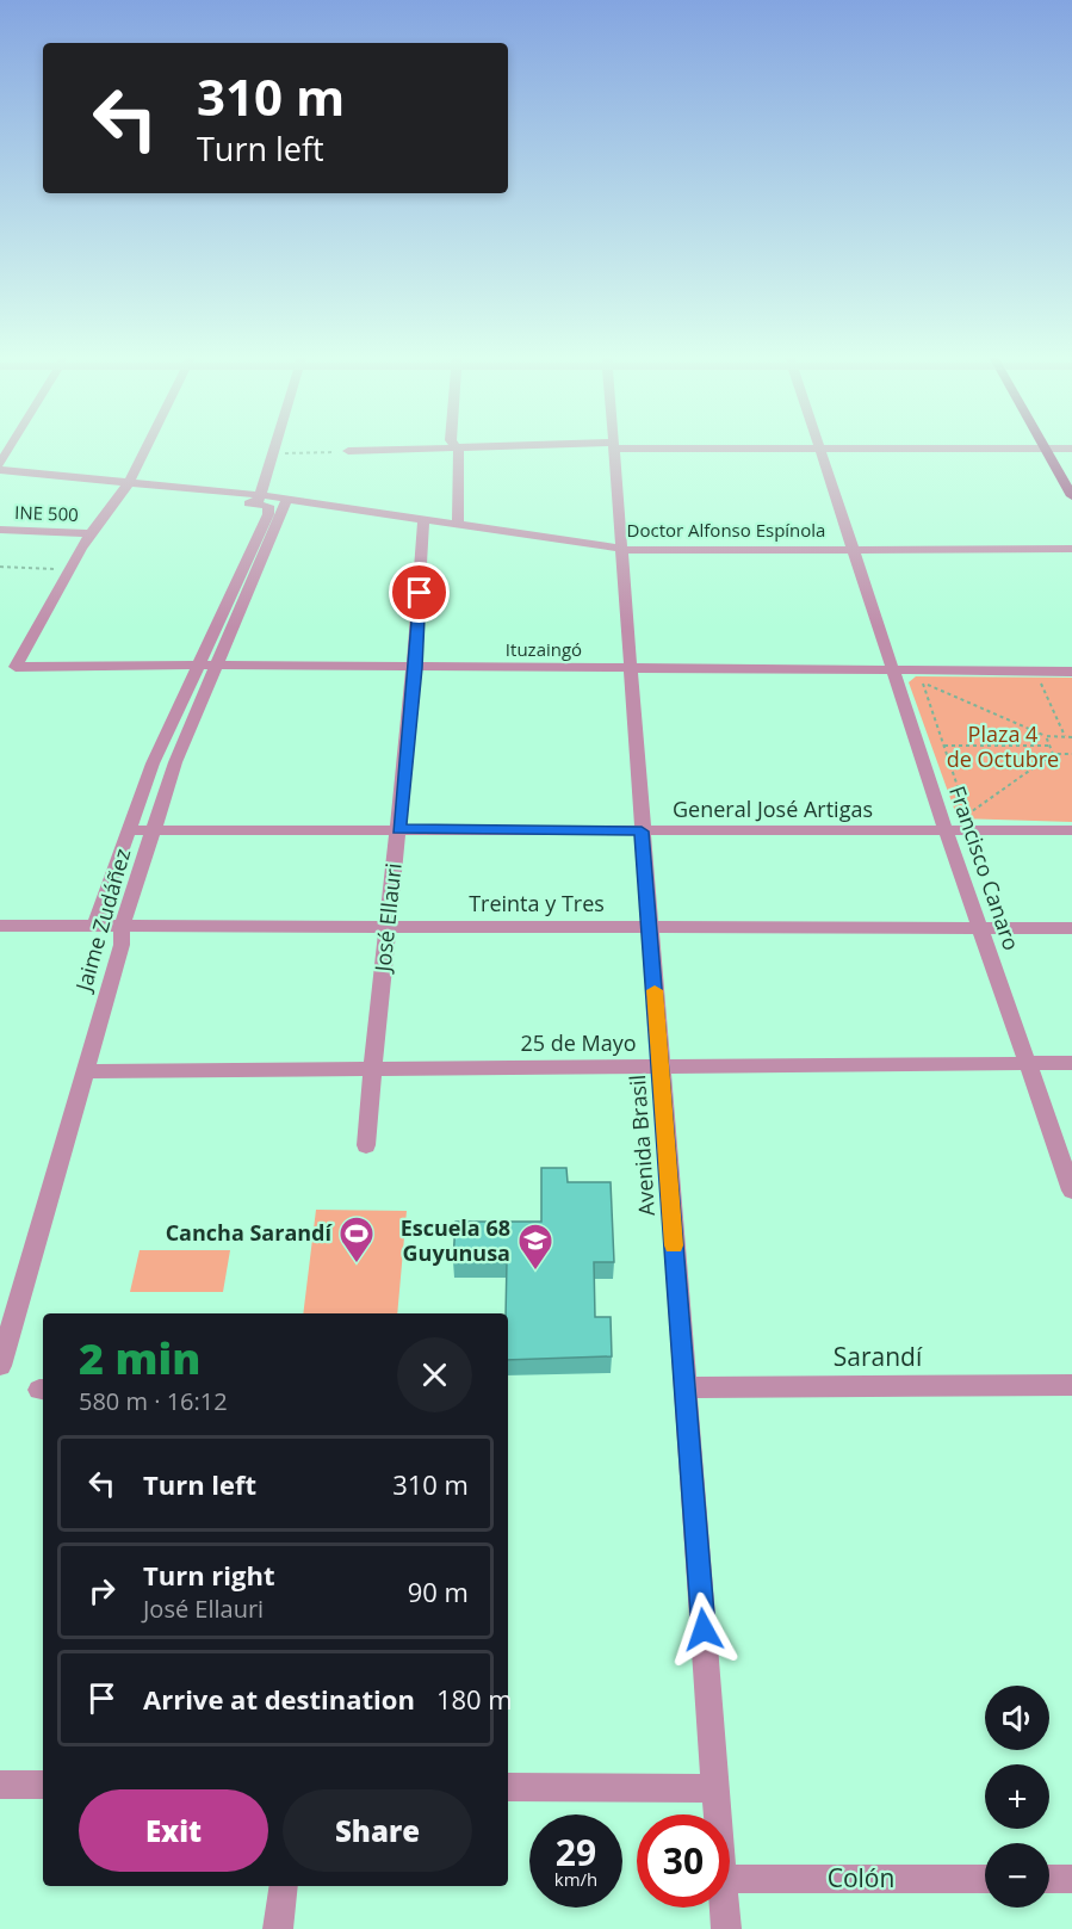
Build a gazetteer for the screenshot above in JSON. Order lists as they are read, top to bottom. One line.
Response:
{"streets":{"street":["INE 500","Doctor Alfonso Espínola","Ituzaingó","General José Artigas","Francisco Canaro","Treinta y Tres","José Ellauri","Jaime Zudáñez","25 de Mayo","Avenida Brasil","Sarandí","Colón"]},"crossings":[["Doctor Alfonso Espínola","Francisco Canaro"],["Doctor Alfonso Espínola","José Ellauri"],["Doctor Alfonso Espínola","Jaime Zudáñez"],["Doctor Alfonso Espínola","Avenida Brasil"],["Ituzaingó","Francisco Canaro"],["Ituzaingó","José Ellauri"],["Ituzaingó","Jaime Zudáñez"],["Ituzaingó","Avenida Brasil"],["General José Artigas","Francisco Canaro"],["General José Artigas","José Ellauri"],["General José Artigas","Jaime Zudáñez"],["General José Artigas","Avenida Brasil"],["Francisco Canaro","Treinta y Tres"],["Francisco Canaro","25 de Mayo"],["Treinta y Tres","José Ellauri"],["Treinta y Tres","Jaime Zudáñez"],["Treinta y Tres","Avenida Brasil"],["José Ellauri","25 de Mayo"],["Jaime Zudáñez","25 de Mayo"],["25 de Mayo","Avenida Brasil"],["Avenida Brasil","Sarandí"]],"parks":["Plaza 4 de Octubre"],"places":{"sports":["Cancha Sarandí"],"school or university":["Escuela 68 Guyunusa"]},"page":{"turn":["310 m","Turn left"],"heading":["2 min","580 m · 16:12"],"list":[{"name":"Turn left","value":"310 m"},{"name":"Turn right","note":"José Ellauri","value":"90 m"},{"name":"Arrive at destination","value":"180 m"}],"map_buttons":["+","−"],"buttons":["Exit","Share"],"speed":"29 km/h","limit":"30"}}
